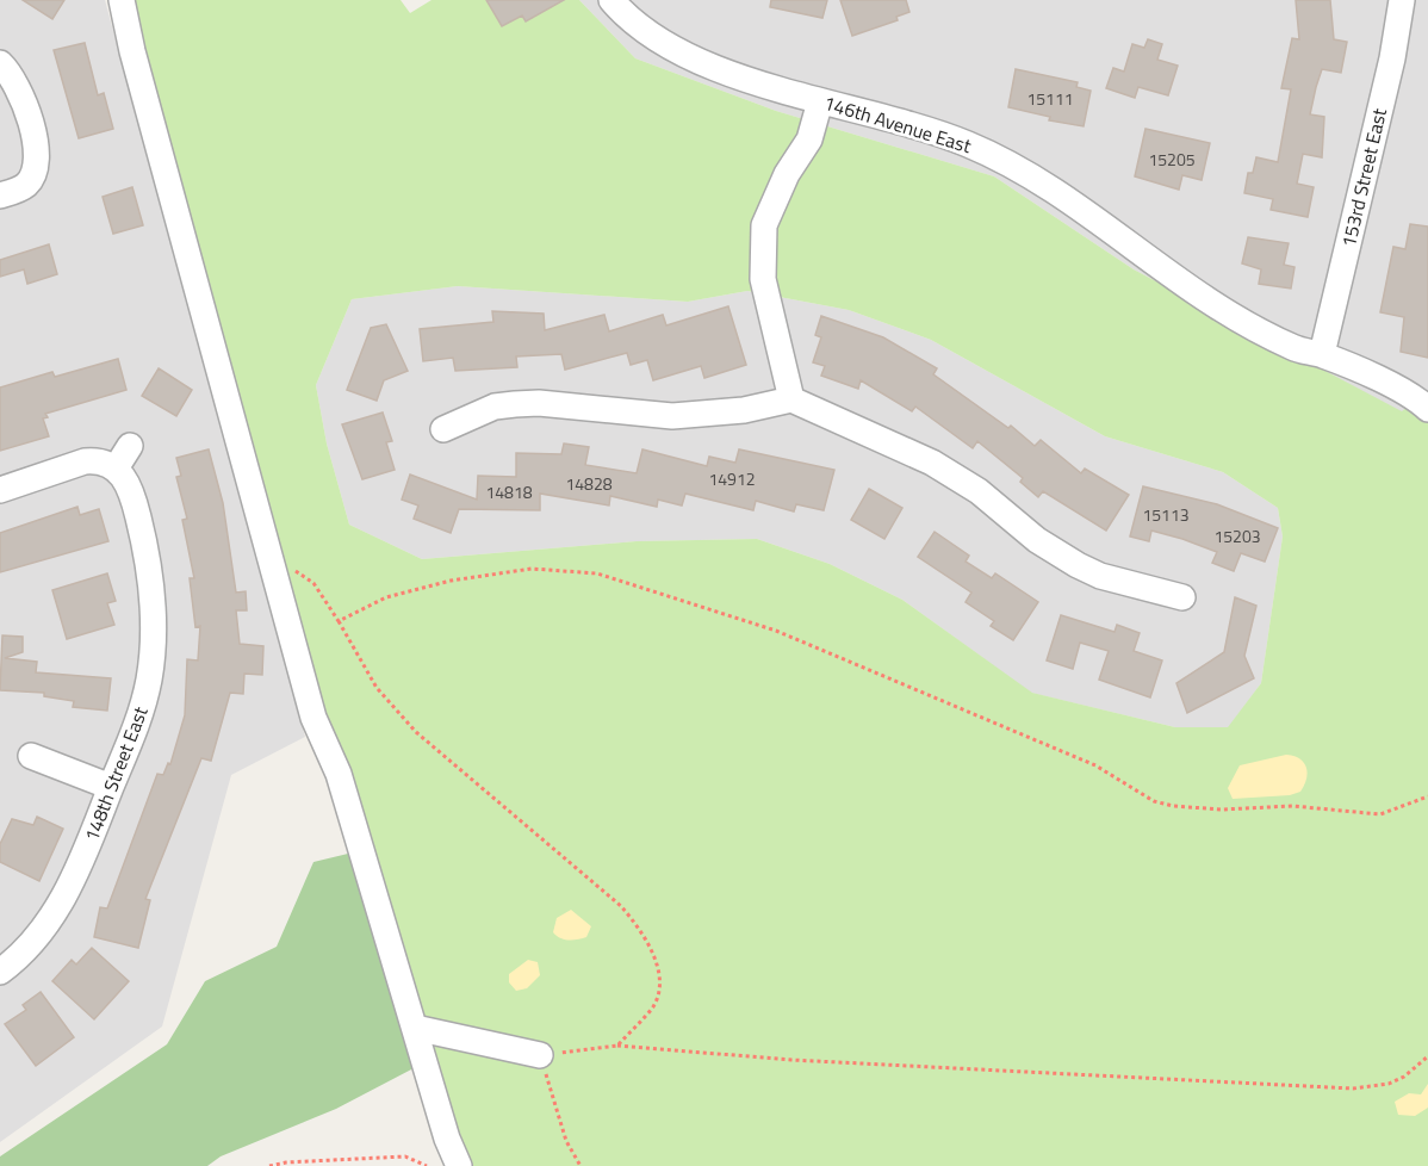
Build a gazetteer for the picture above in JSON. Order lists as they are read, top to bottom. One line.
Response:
{"streets":{"street":["146th Avenue East","153rd Street East","148th Street East"]},"crossings":[["146th Avenue East","153rd Street East"]],"house_numbers":["15111","15205","14912","14828","14818","15113","15203"]}
